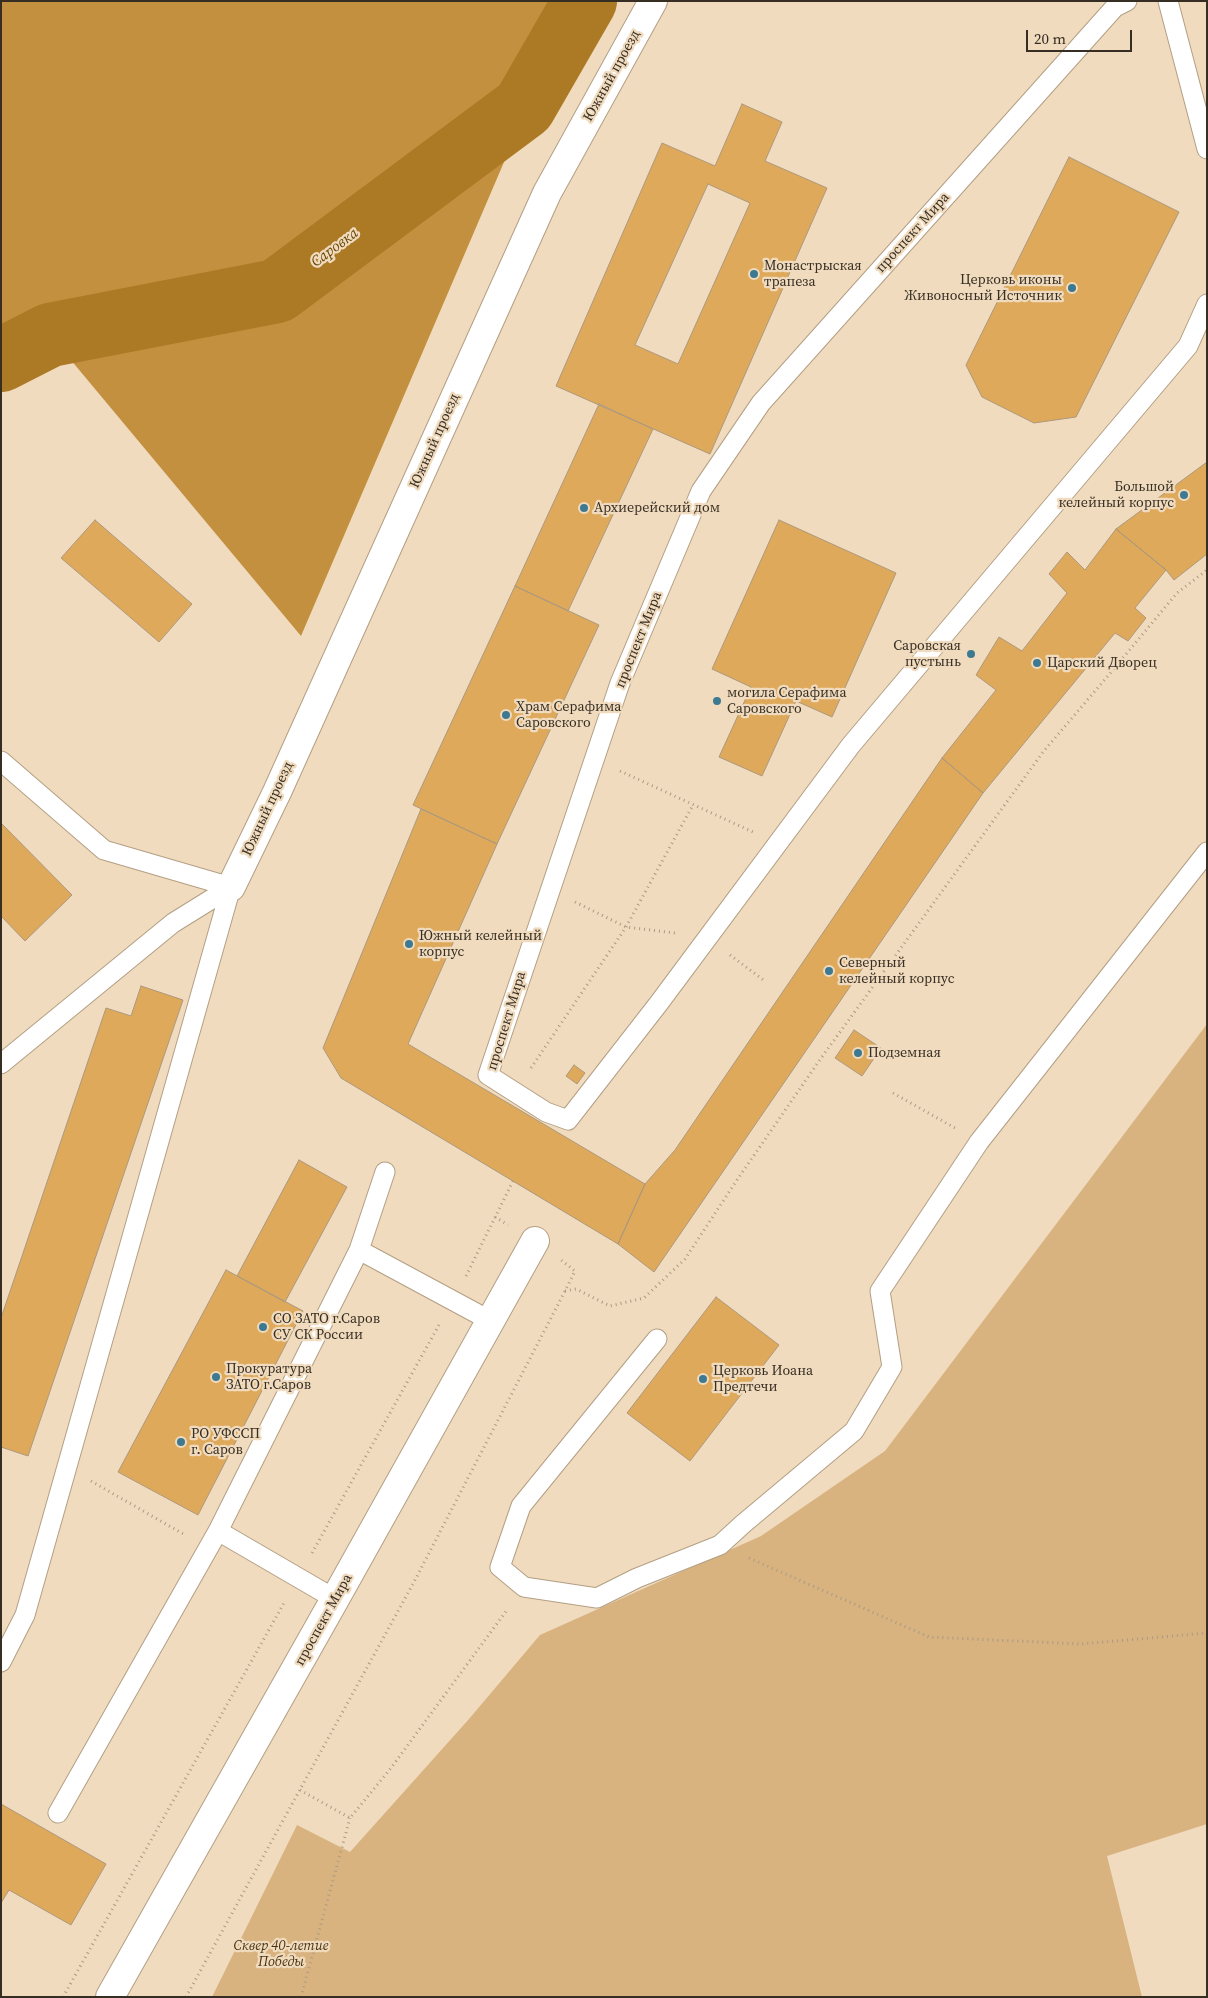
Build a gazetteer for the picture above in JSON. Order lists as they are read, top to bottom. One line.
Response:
{"streets":{"street":["Южный проезд","проспект Мира"]},"water":["Саровка"],"parks":["Сквер 40-летие Победы"],"places":["Монастрыская трапеза","Церковь иконы Живоносный Источник","Большой келейный корпус","Архиерейский дом","Саровская пустынь","Царский Дворец","могила Серафима Саровского","Храм Серафима Саровского","Южный келейный корпус","Северный келейный корпус","Подземная","СО ЗАТО г.Саров СУ СК России","Прокуратура ЗАТО г.Саров","Церковь Иоана Предтечи","РО УФССП г. Саров"],"scale_bar":"20 m"}
